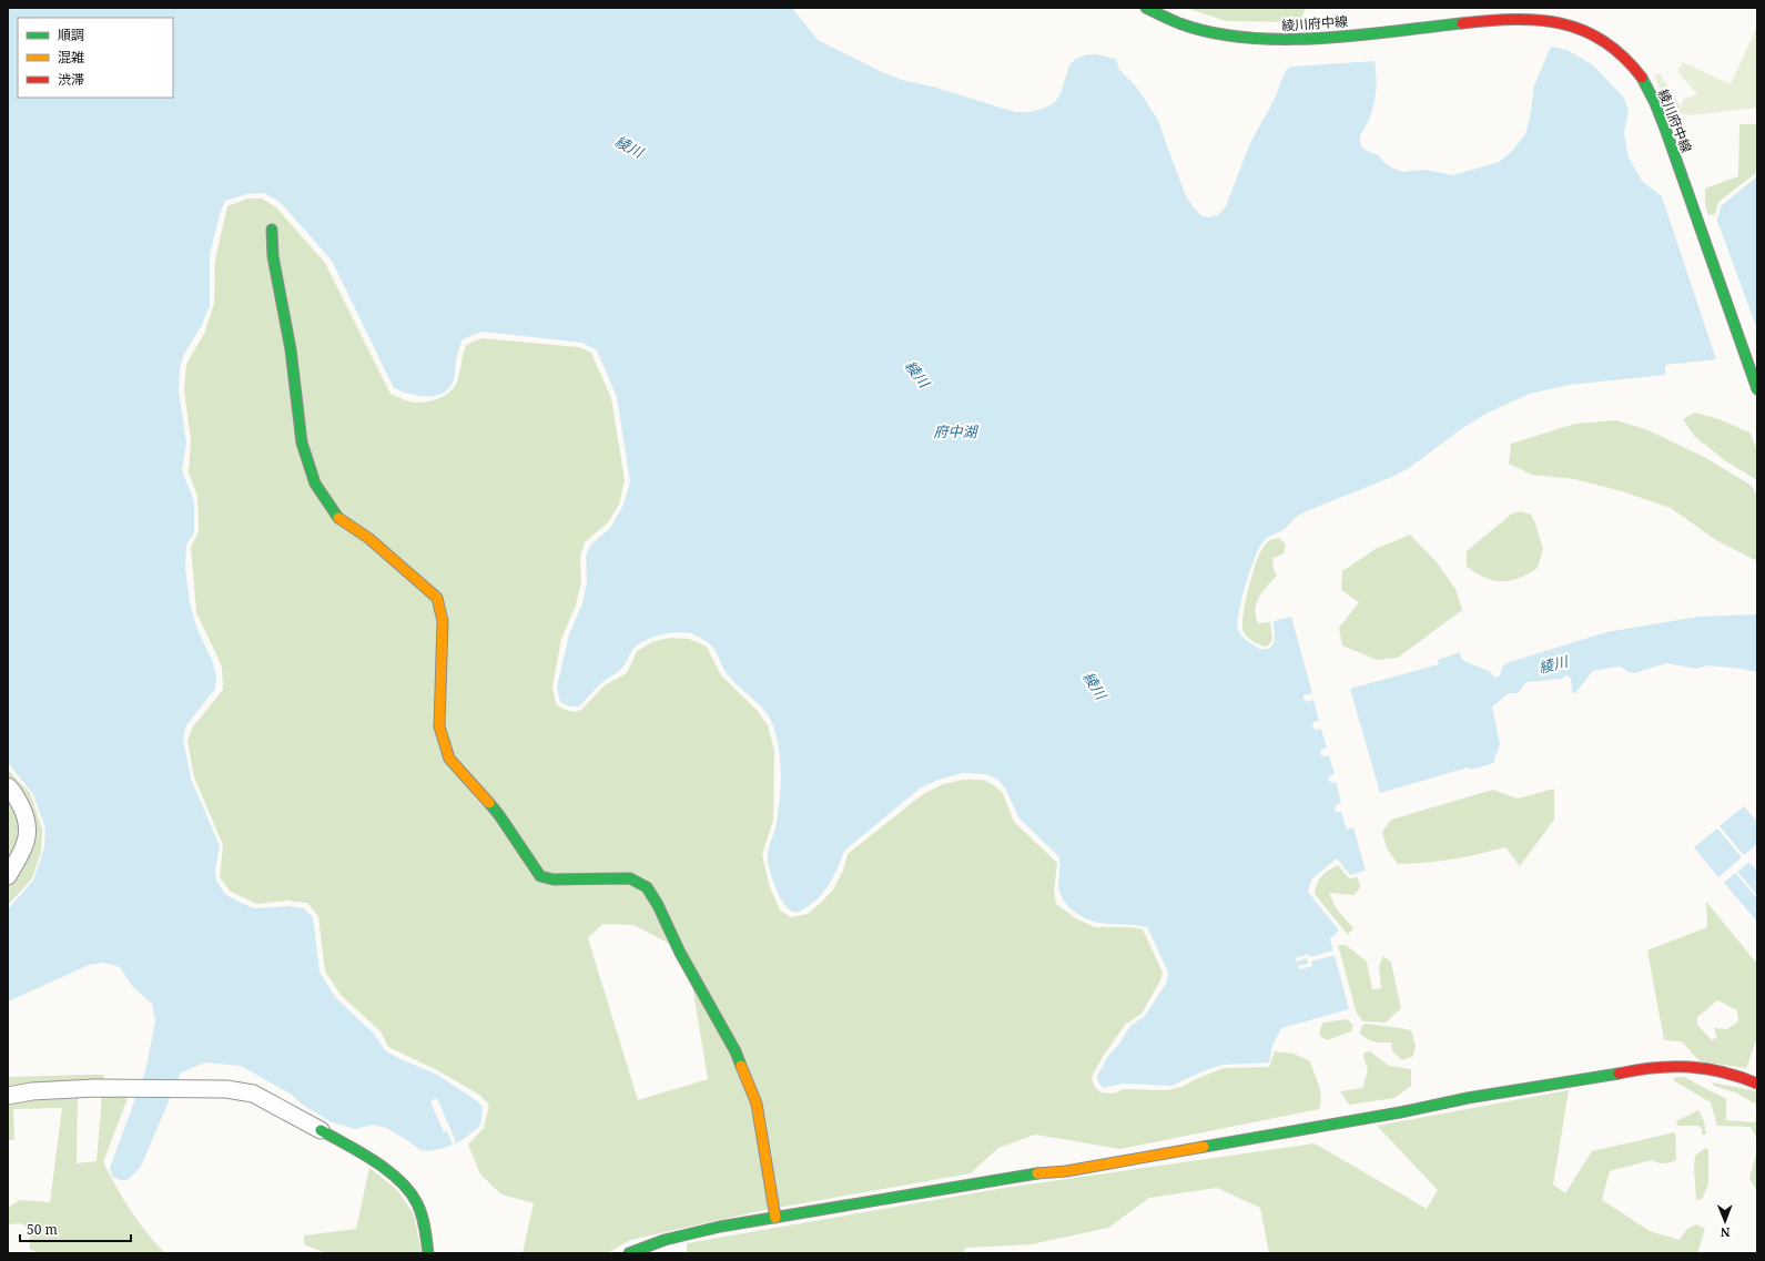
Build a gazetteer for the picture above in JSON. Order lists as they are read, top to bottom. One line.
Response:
{"streets":{"street":["綾川府中線"]},"water":["綾川","府中湖"],"legend":["順調","混雑","渋滞"],"scale_bar":"50 m","north":"bottom"}
